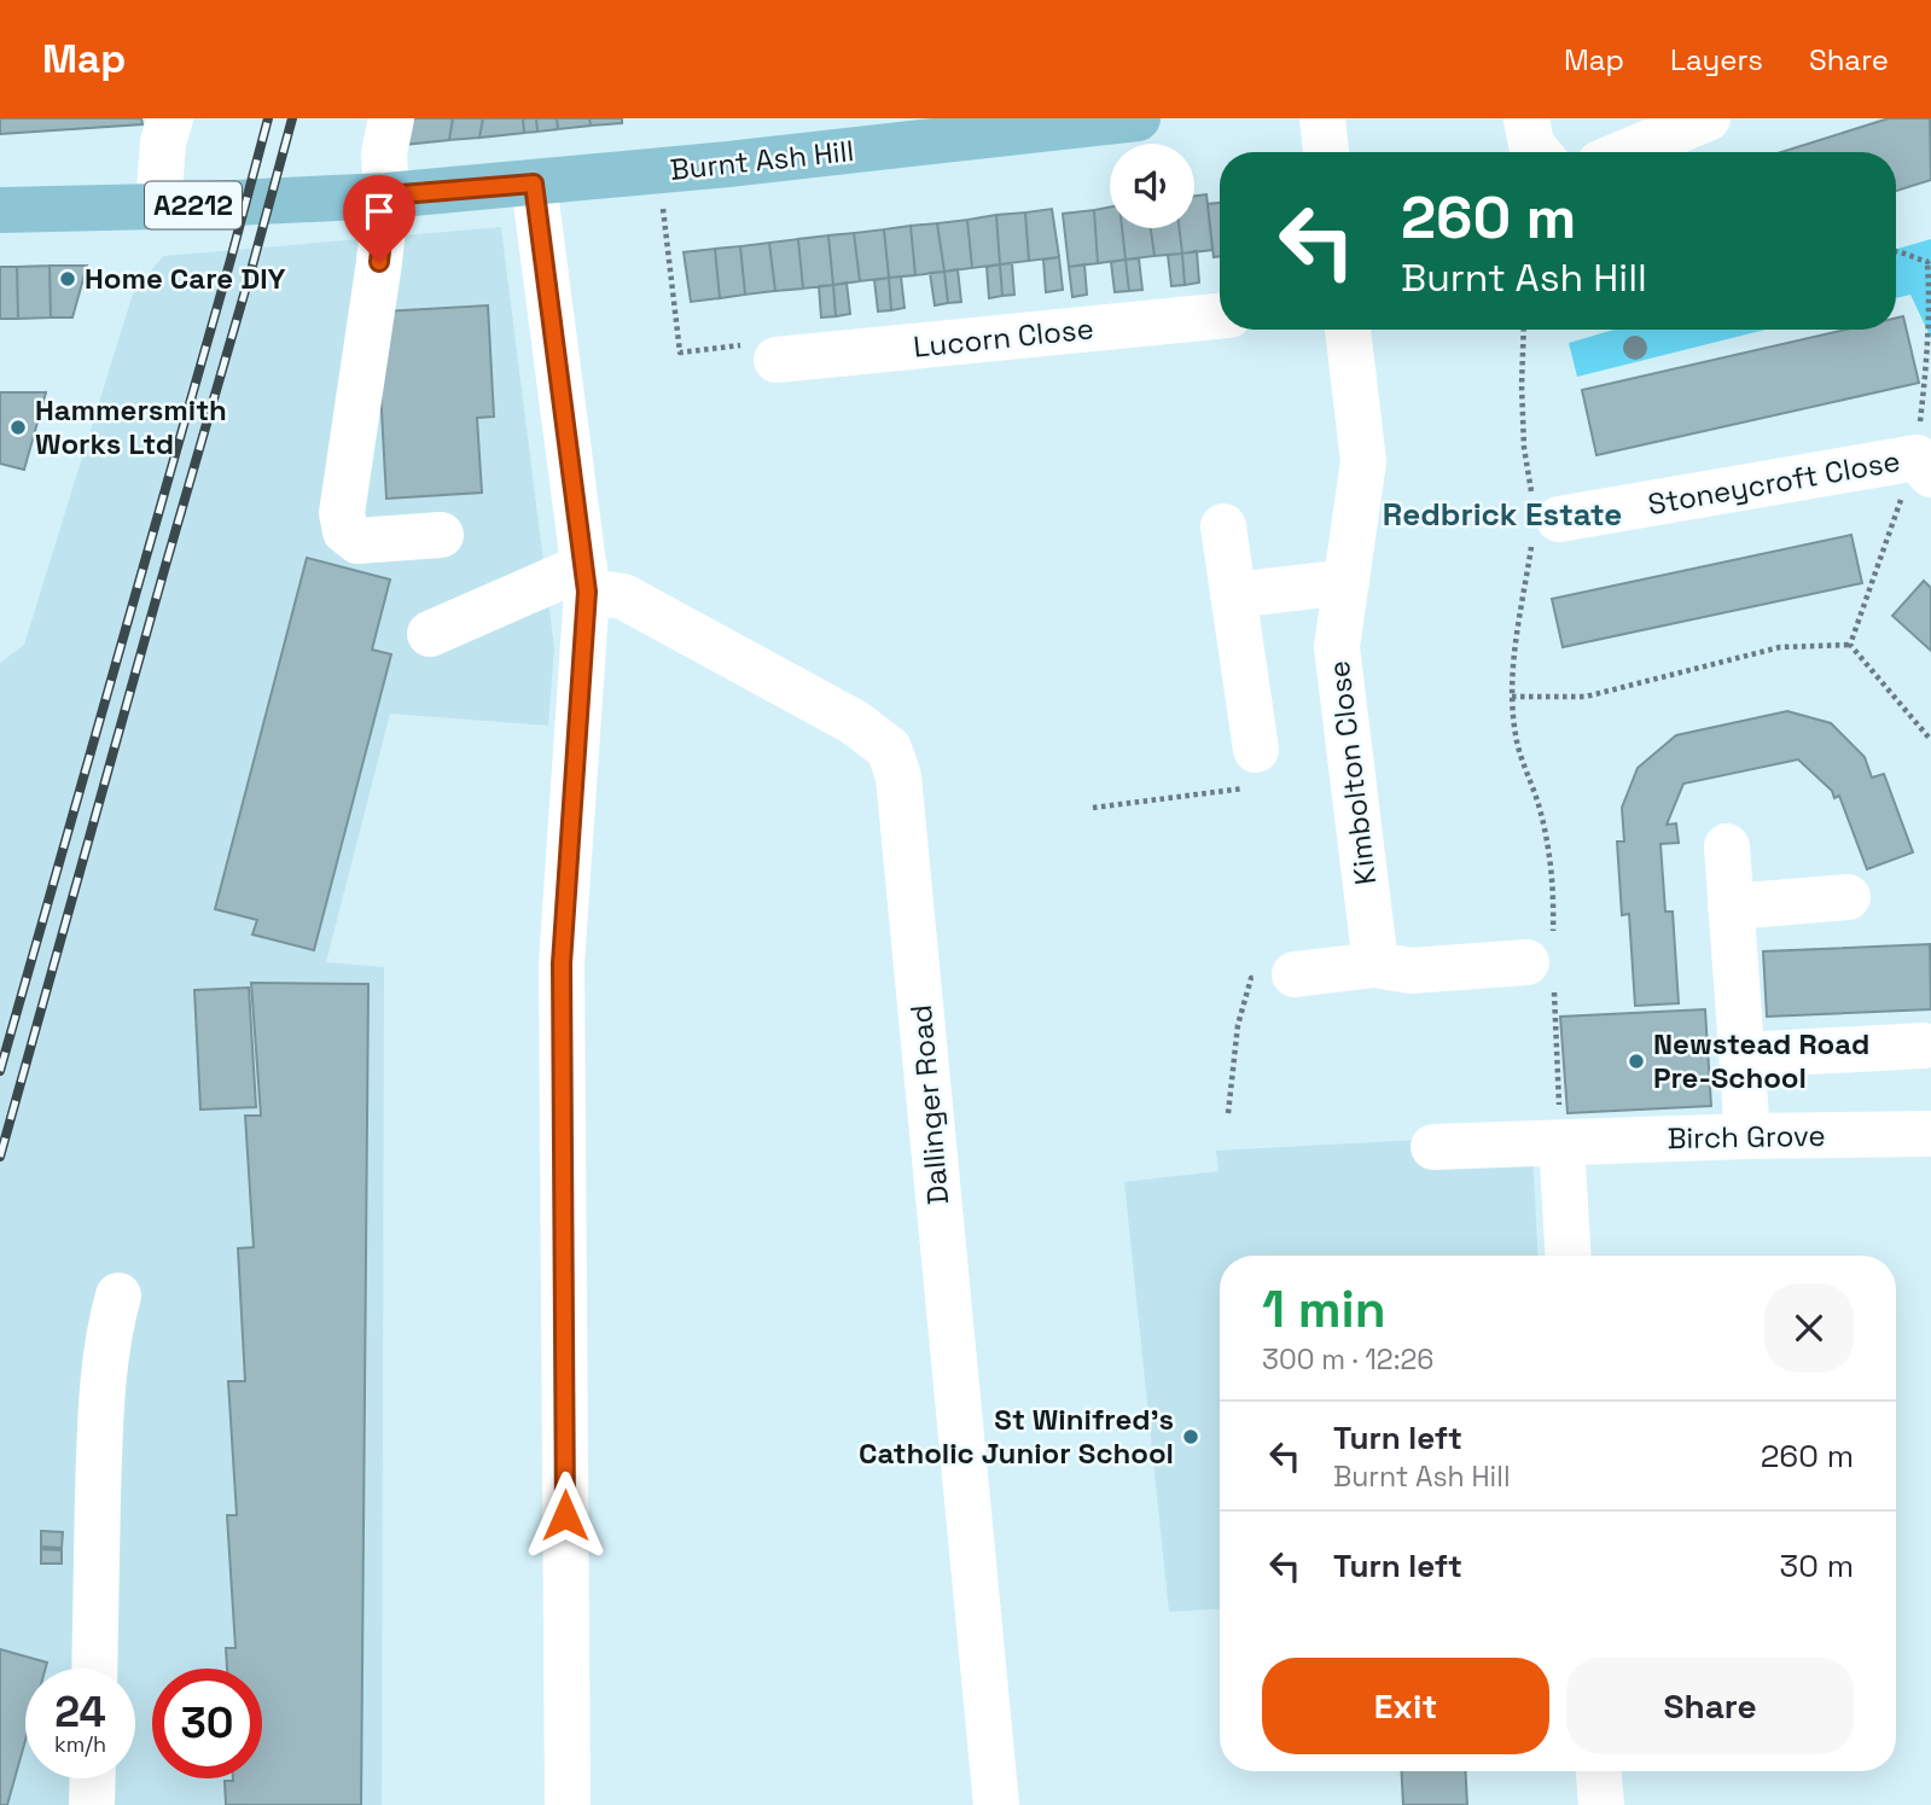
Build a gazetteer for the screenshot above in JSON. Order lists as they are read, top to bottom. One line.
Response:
{"streets":{"main road":["Burnt Ash Hill","A2212"],"street":["Lucorn Close","Stoneycroft Close","Kimbolton Close","Dallinger Road","Birch Grove"]},"crossings":[["Burnt Ash Hill","A2212"]],"districts":["Redbrick Estate"],"places":["Home Care DIY","Hammersmith Works Ltd","Newstead Road Pre-School","St Winifred's Catholic Junior School"],"page":{"header":"Map","nav":["Map","Layers","Share"],"turn":["260 m","Burnt Ash Hill"],"heading":["1 min","300 m · 12:26"],"list":[{"name":"Turn left","note":"Burnt Ash Hill","value":"260 m"},{"name":"Turn left","value":"30 m"}],"buttons":["Exit","Share"],"speed":"24 km/h","limit":"30"}}
